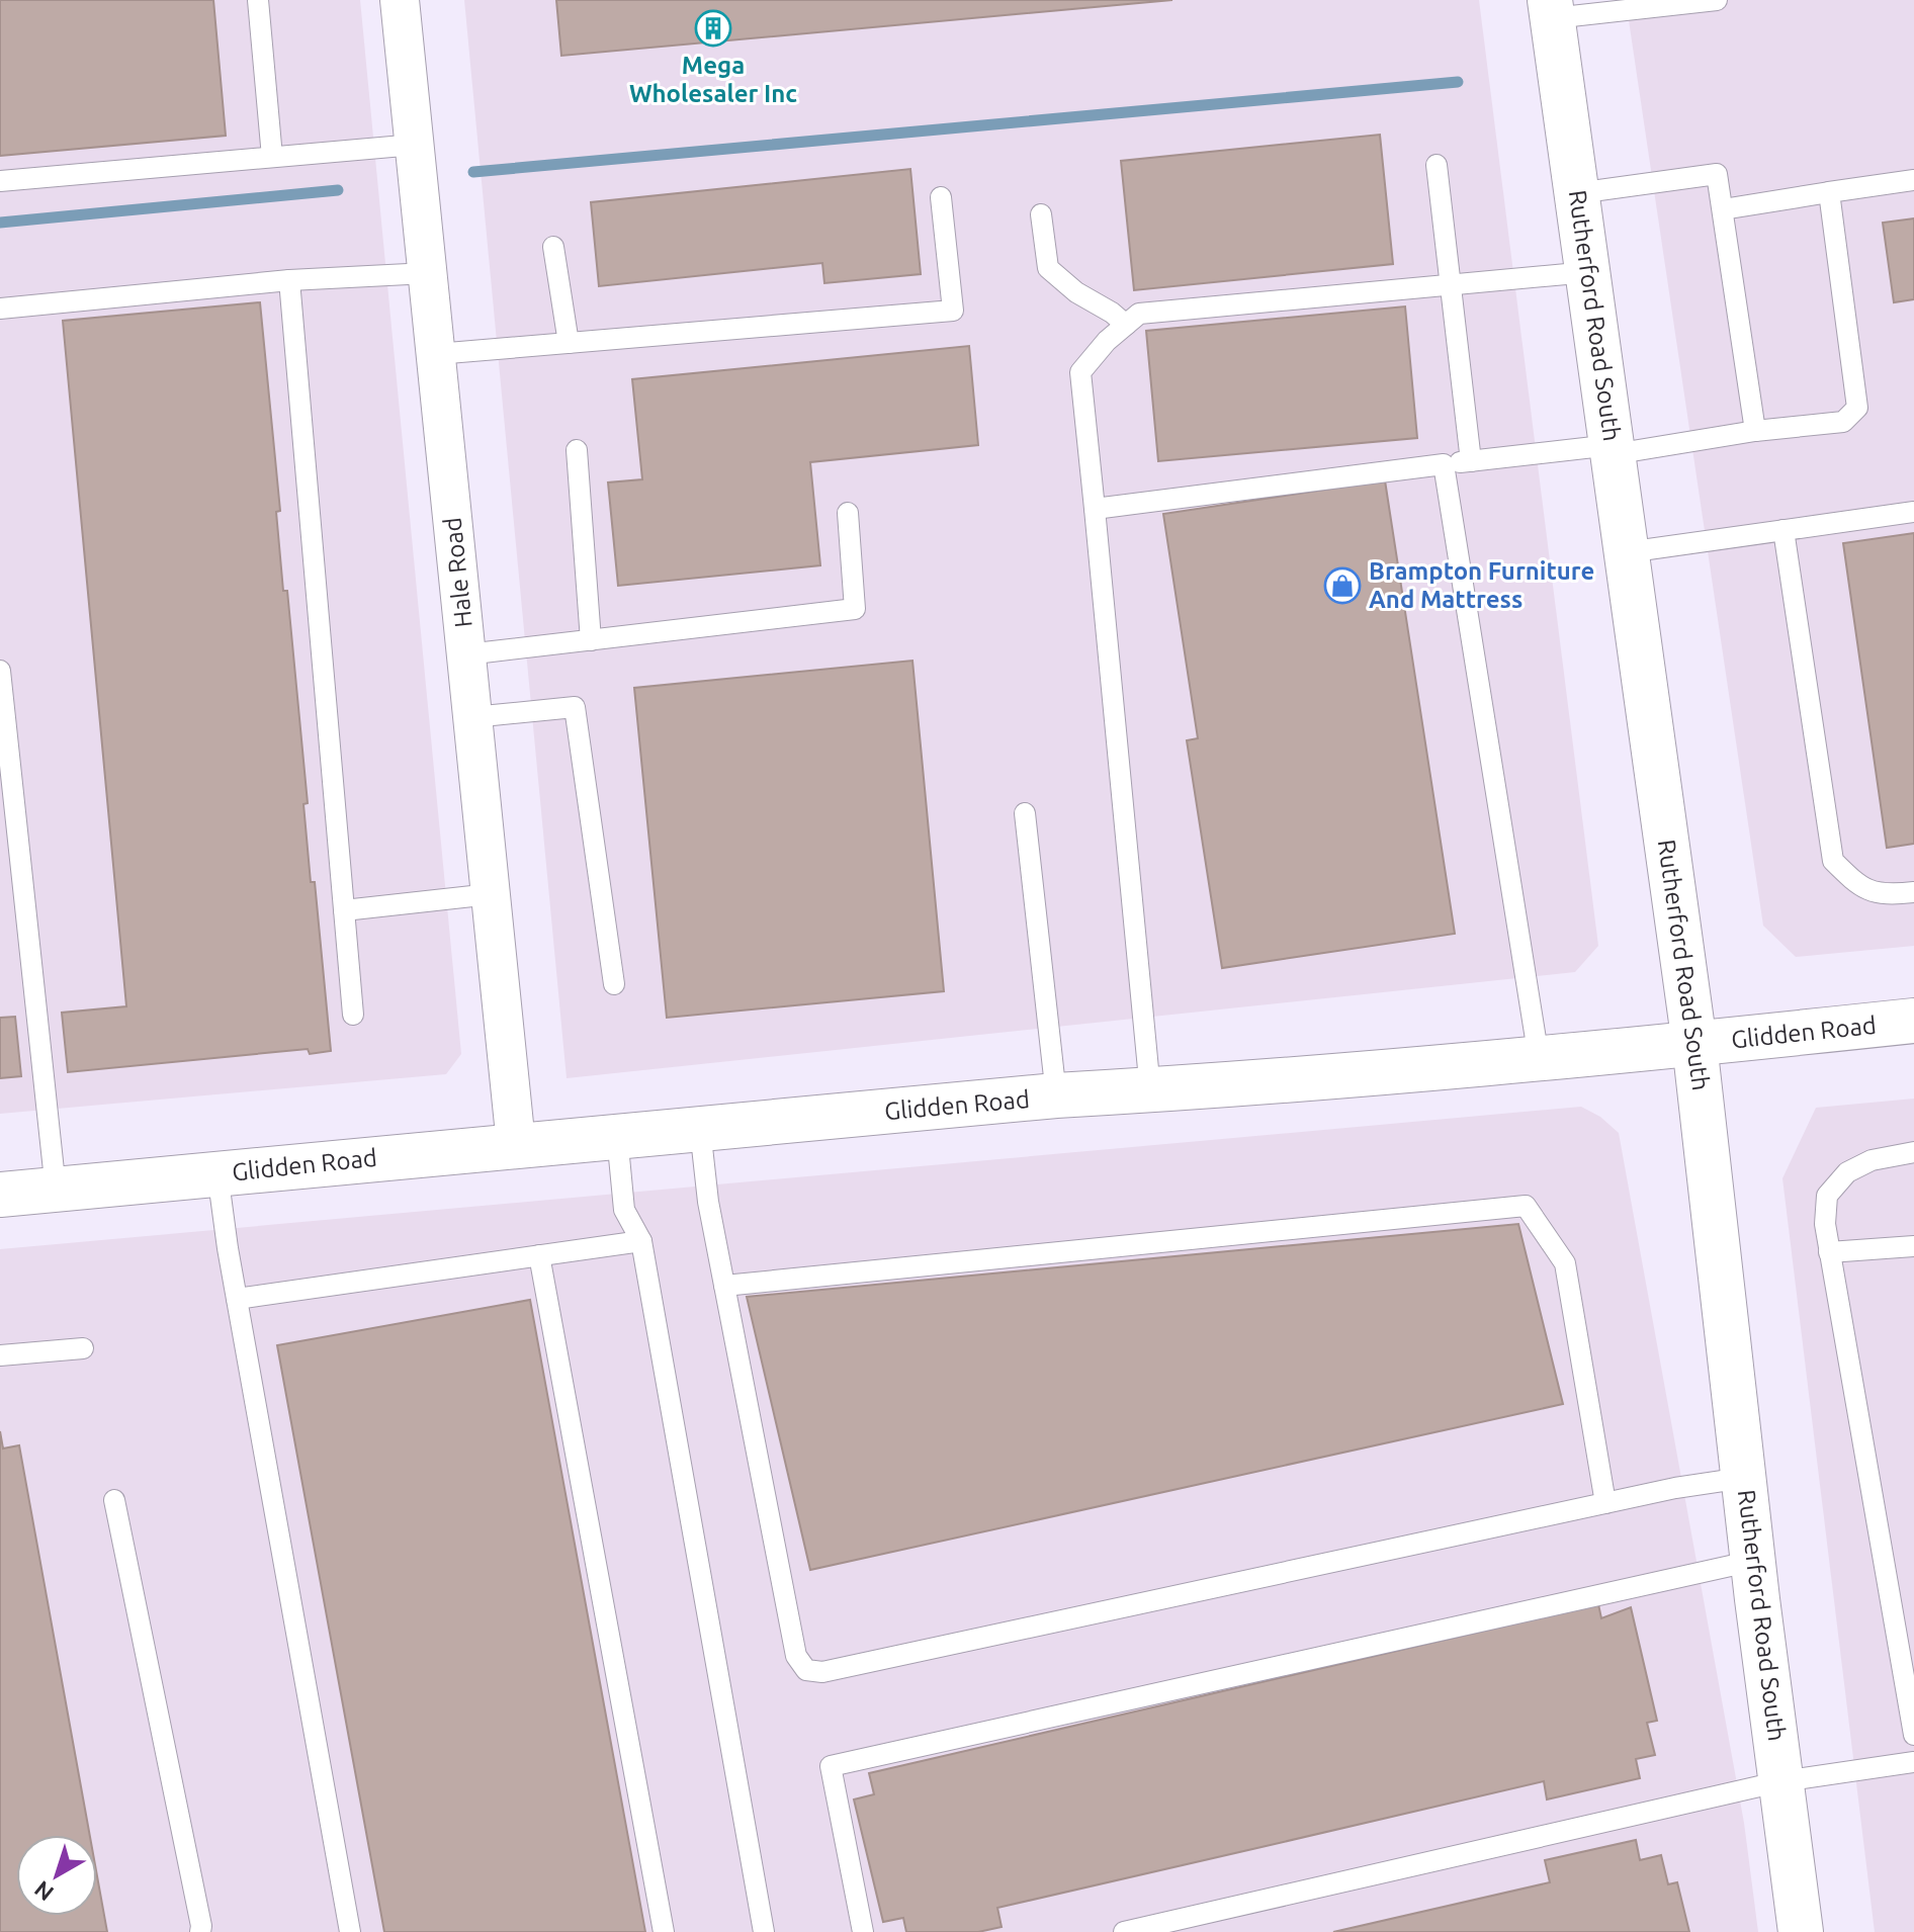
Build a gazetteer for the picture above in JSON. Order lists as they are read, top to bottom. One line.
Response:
{"streets":{"street":["Rutherford Road South","Hale Road","Glidden Road"]},"crossings":[["Rutherford Road South","Glidden Road"],["Hale Road","Glidden Road"]],"places":{"building":["Mega Wholesaler Inc"],"shop":["Brampton Furniture And Mattress"]},"north":"bottom left"}
